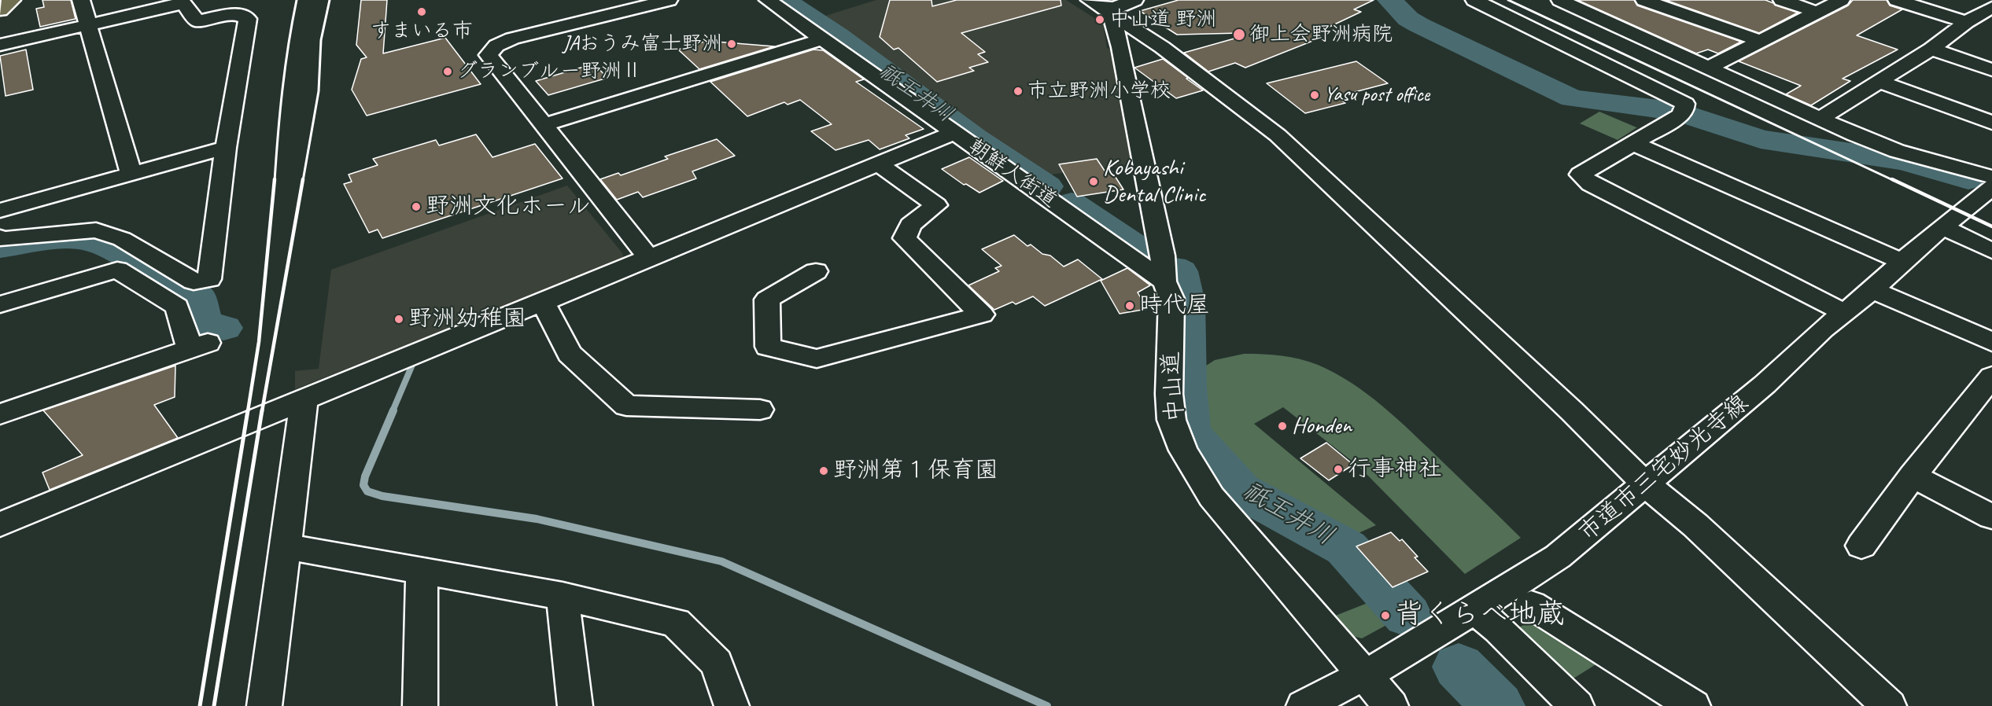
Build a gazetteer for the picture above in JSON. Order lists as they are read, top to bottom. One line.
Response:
{"streets":{"street":["朝鮮人街道","中山道","市道市三宅妙光寺線"]},"crossings":[["朝鮮人街道","中山道"],["中山道","市道市三宅妙光寺線"]],"water":["祇王井川"],"places":["すまいる市","中山道 野洲","御上会野洲病院","JAおうみ富士野洲","グランブルー野洲Ⅱ","市立野洲小学校","Yasu post office","Kobayashi Dental Clinic","野洲文化ホール","時代屋","野洲幼稚園","Honden","行事神社","野洲第１保育園","背くらべ地蔵"]}
